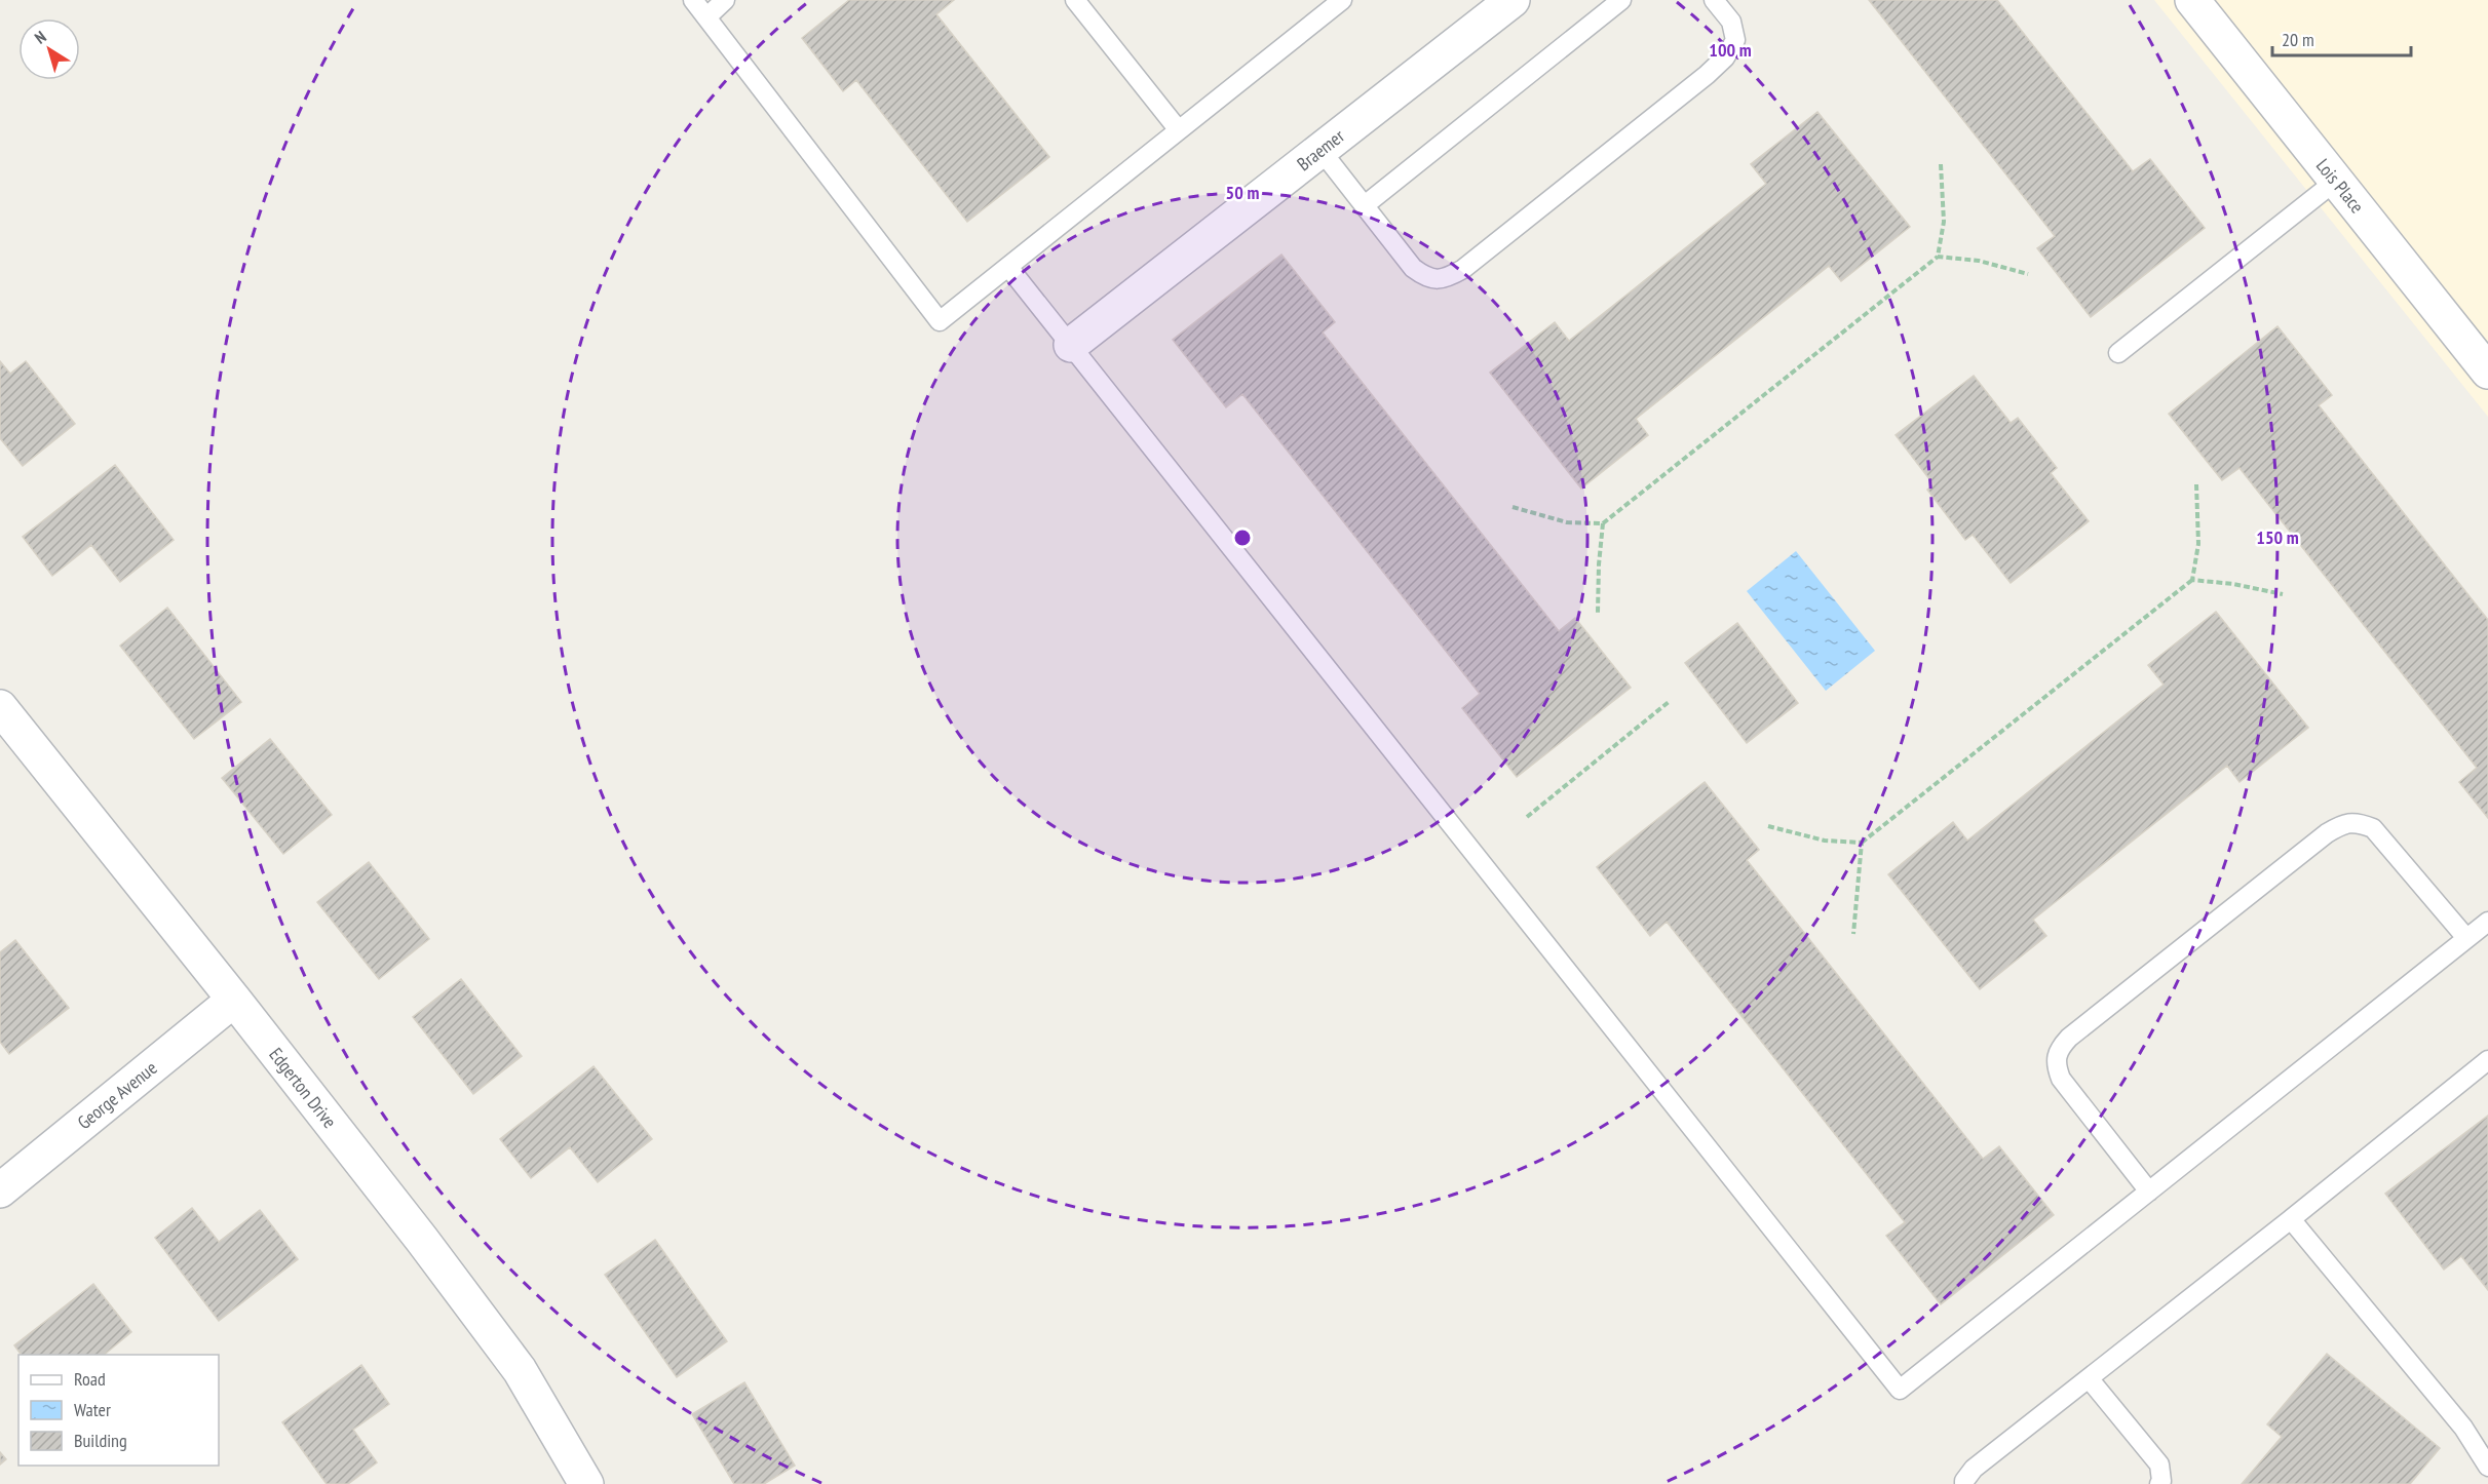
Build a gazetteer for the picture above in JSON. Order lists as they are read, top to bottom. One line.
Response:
{"streets":{"street":["Braemer","Lois Place","Edgerton Drive","George Avenue"]},"crossings":[["Edgerton Drive","George Avenue"]],"legend":["Road","Water","Building"],"scale_bar":"20 m","north":"top left","rings":["100 m","50 m","150 m"]}
